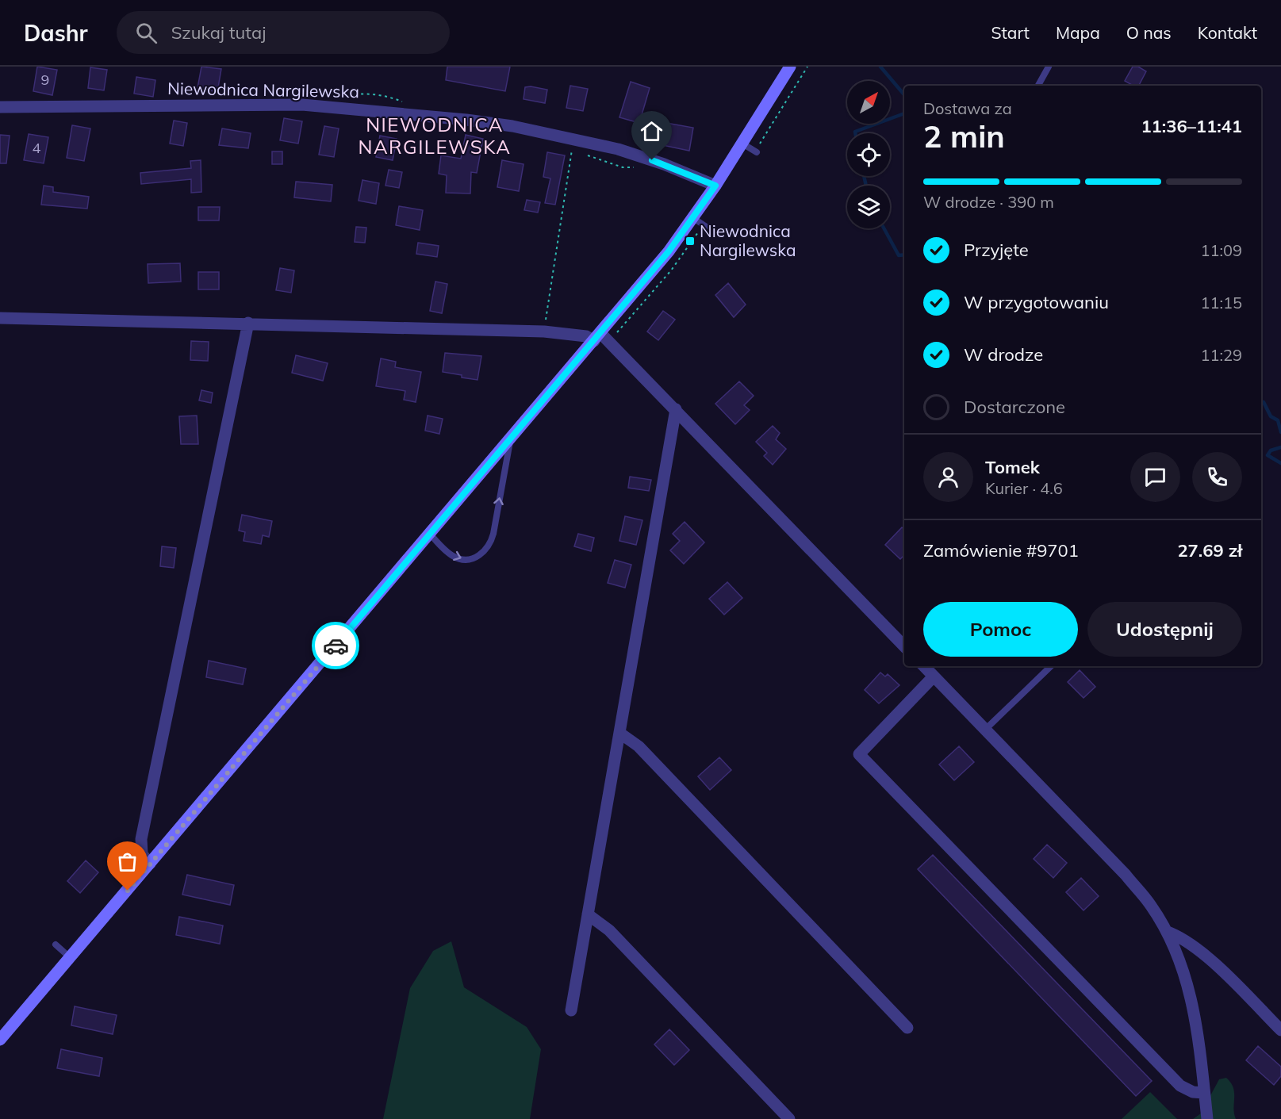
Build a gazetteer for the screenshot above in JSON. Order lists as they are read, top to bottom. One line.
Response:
{"streets":{"street":["Niewodnica Nargilewska"]},"districts":["NIEWODNICA NARGILEWSKA"],"places":{"transit":["Niewodnica Nargilewska"]},"house_numbers":["9","4"],"north":"top right","page":{"header":"Dashr","search":"Szukaj tutaj","nav":["Start","Mapa","O nas","Kontakt"],"heading":["2 min","Dostawa za","11:36–11:41"],"panel":["Tomek","Kurier · 4.6","Zamówienie #9701","27.69 zł"],"bar":"W drodze · 390 m","list":[["Przyjęte","11:09"],["W przygotowaniu","11:15"],["W drodze","11:29"],"Dostarczone"],"buttons":["Pomoc","Udostępnij"]}}
